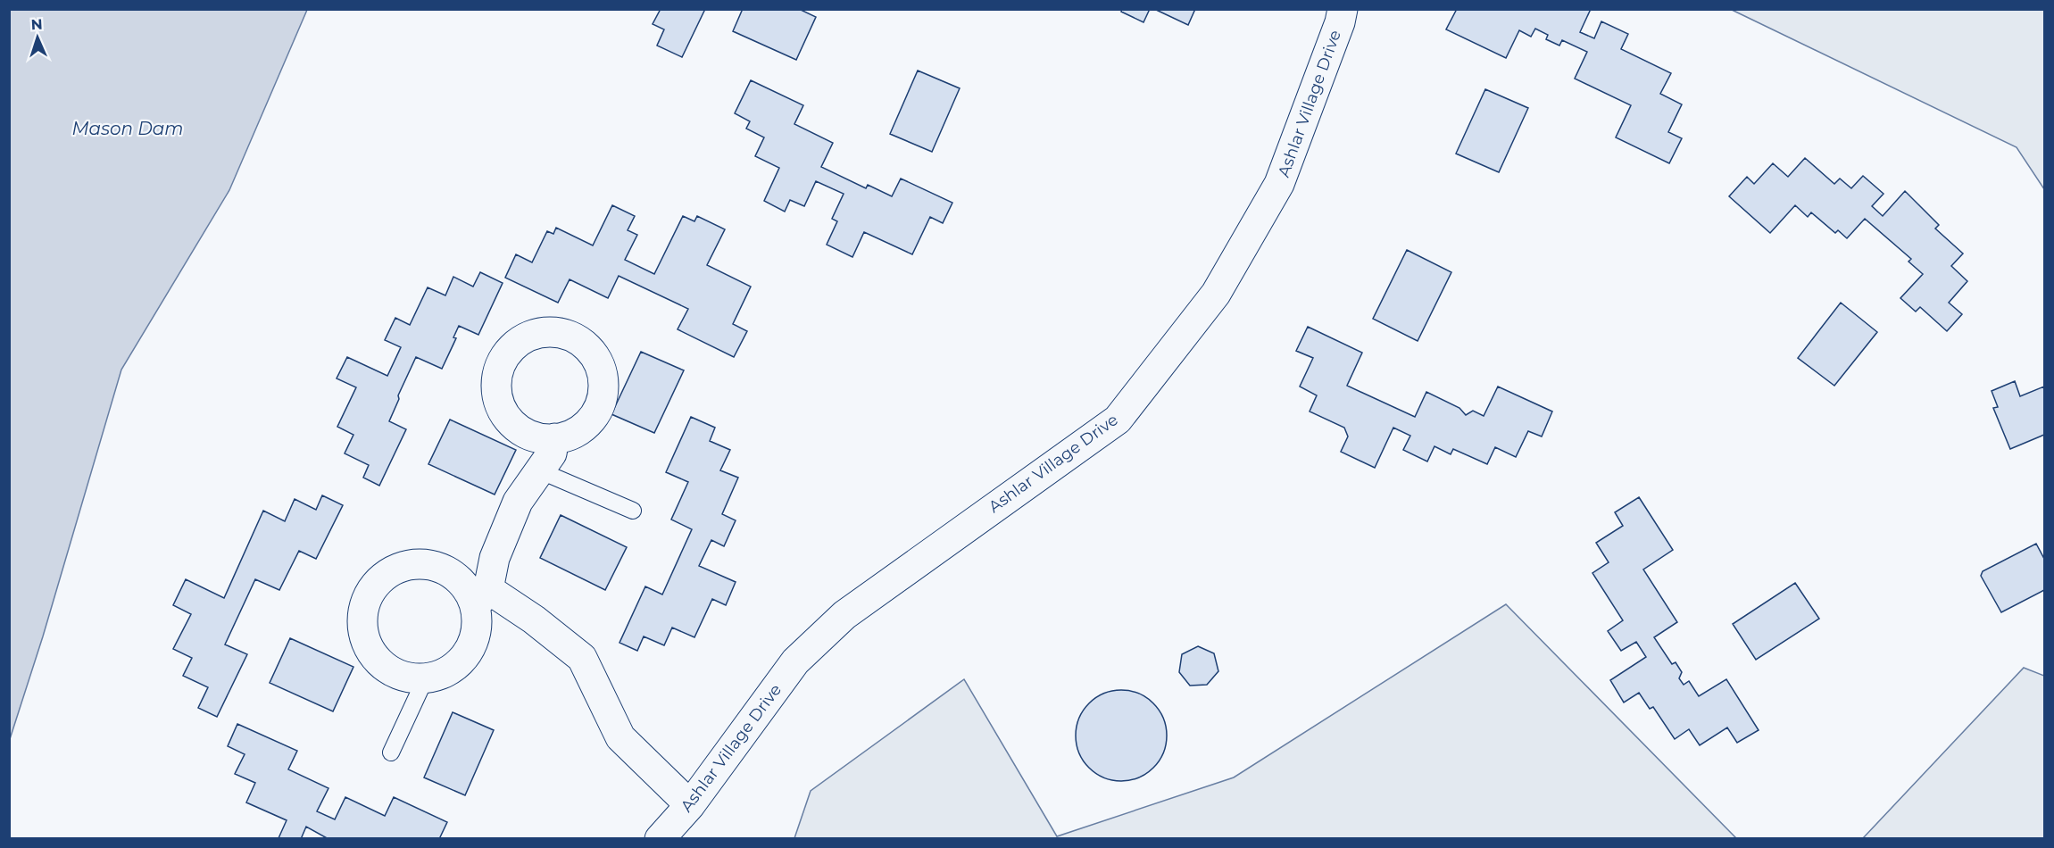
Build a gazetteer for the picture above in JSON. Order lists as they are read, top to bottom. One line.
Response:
{"streets":{"street":["Ashlar Village Drive"]},"water":["Mason Dam"],"north":"top"}
